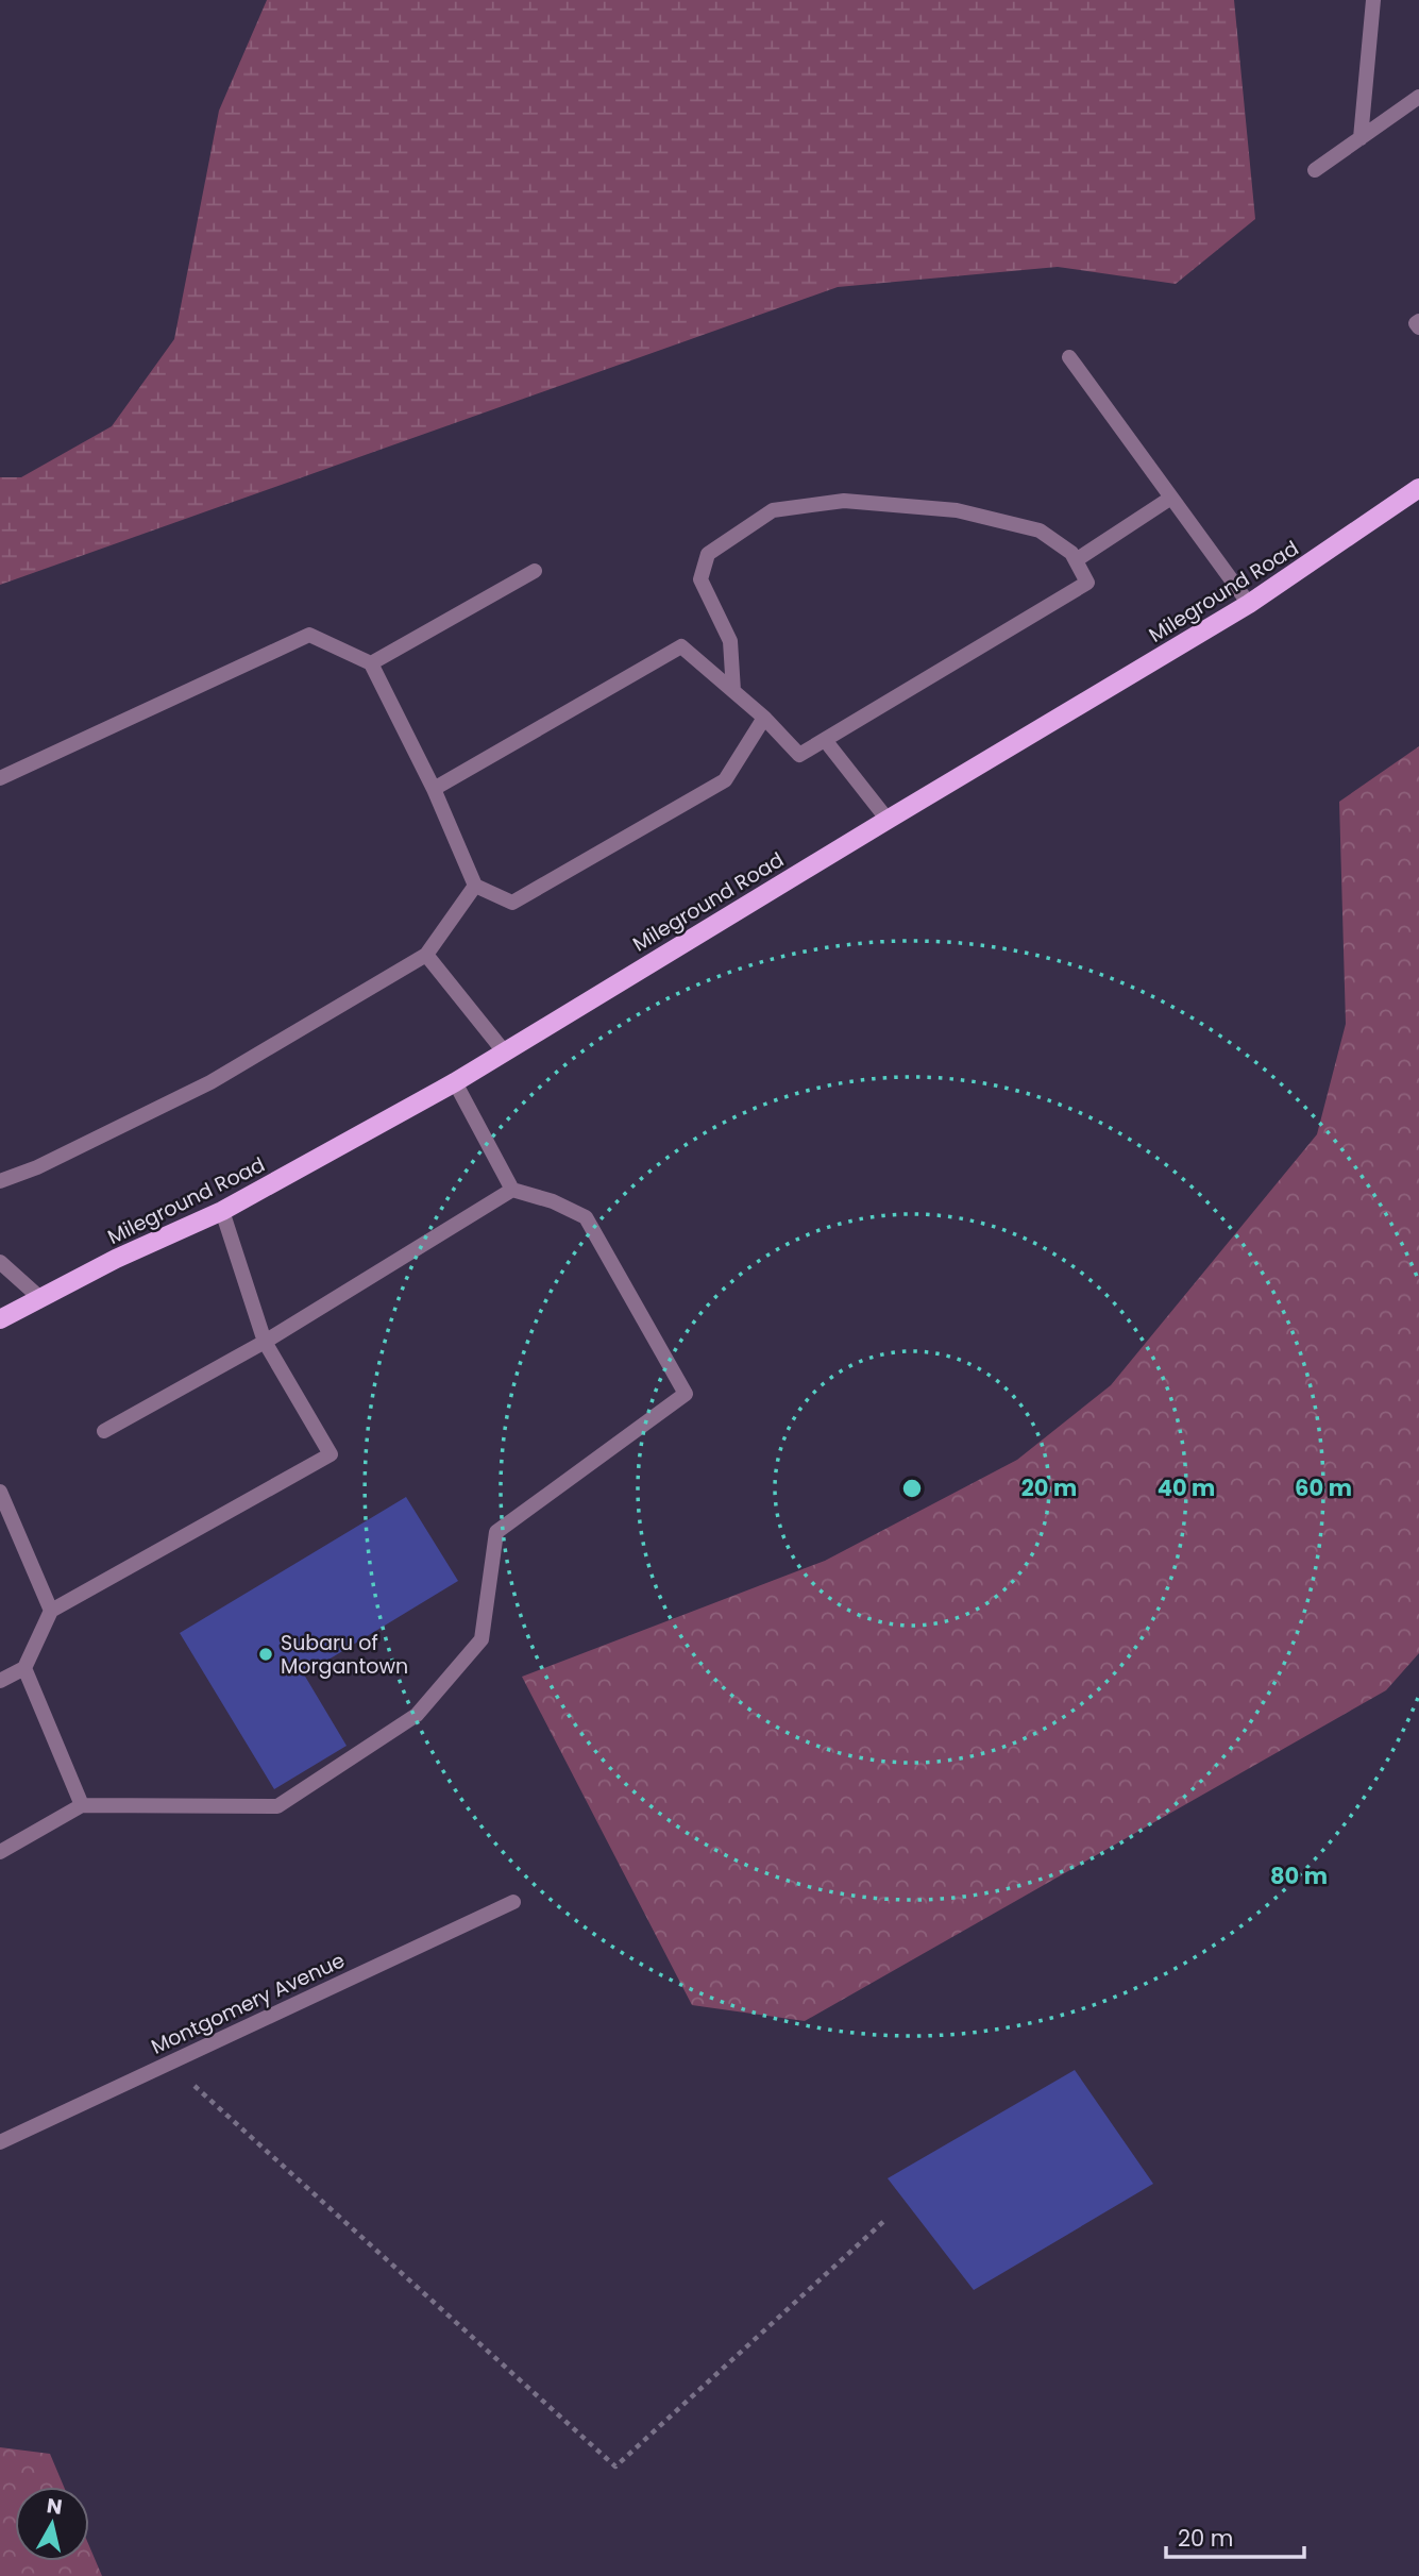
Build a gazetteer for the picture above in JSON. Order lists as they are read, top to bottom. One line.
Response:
{"streets":{"main road":["Mileground Road"],"street":["Montgomery Avenue"]},"places":["Subaru of Morgantown"],"scale_bar":"20 m","north":"top","rings":["20 m","40 m","60 m","80 m"]}
